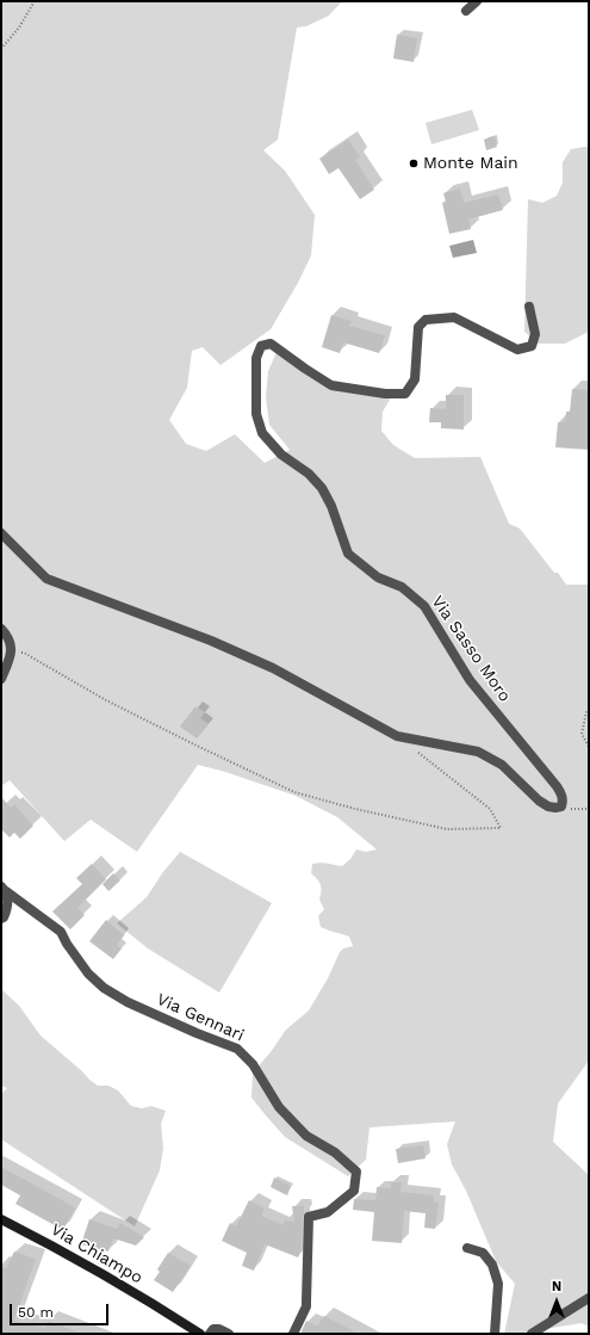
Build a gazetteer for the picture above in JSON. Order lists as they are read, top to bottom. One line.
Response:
{"streets":{"main road":["Via Chiampo"],"street":["Via Sasso Moro","Via Gennari"]},"places":["Monte Main"],"scale_bar":"50 m","north":"top"}
